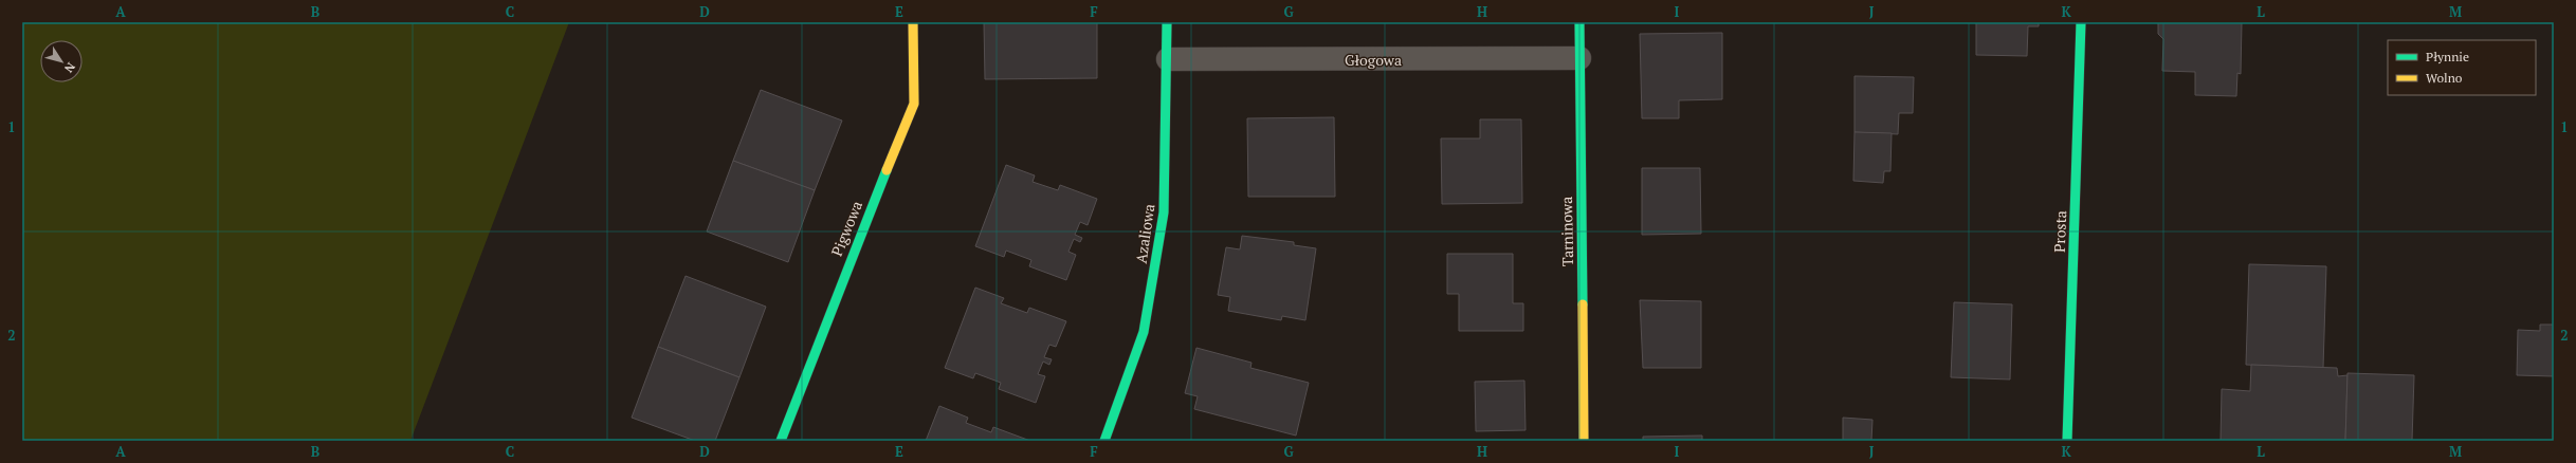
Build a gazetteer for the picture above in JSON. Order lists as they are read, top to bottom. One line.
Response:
{"streets":{"street":["Głogowa","Pigwowa","Tarninowa","Prosta","Azaliowa"]},"crossings":[["Głogowa","Tarninowa"],["Głogowa","Azaliowa"]],"legend":["Płynnie","Wolno"],"north":"bottom right","grid":{"columns":["A","B","C","D","E","F","G","H","I","J","K","L","M"],"rows":["1","2"]}}
